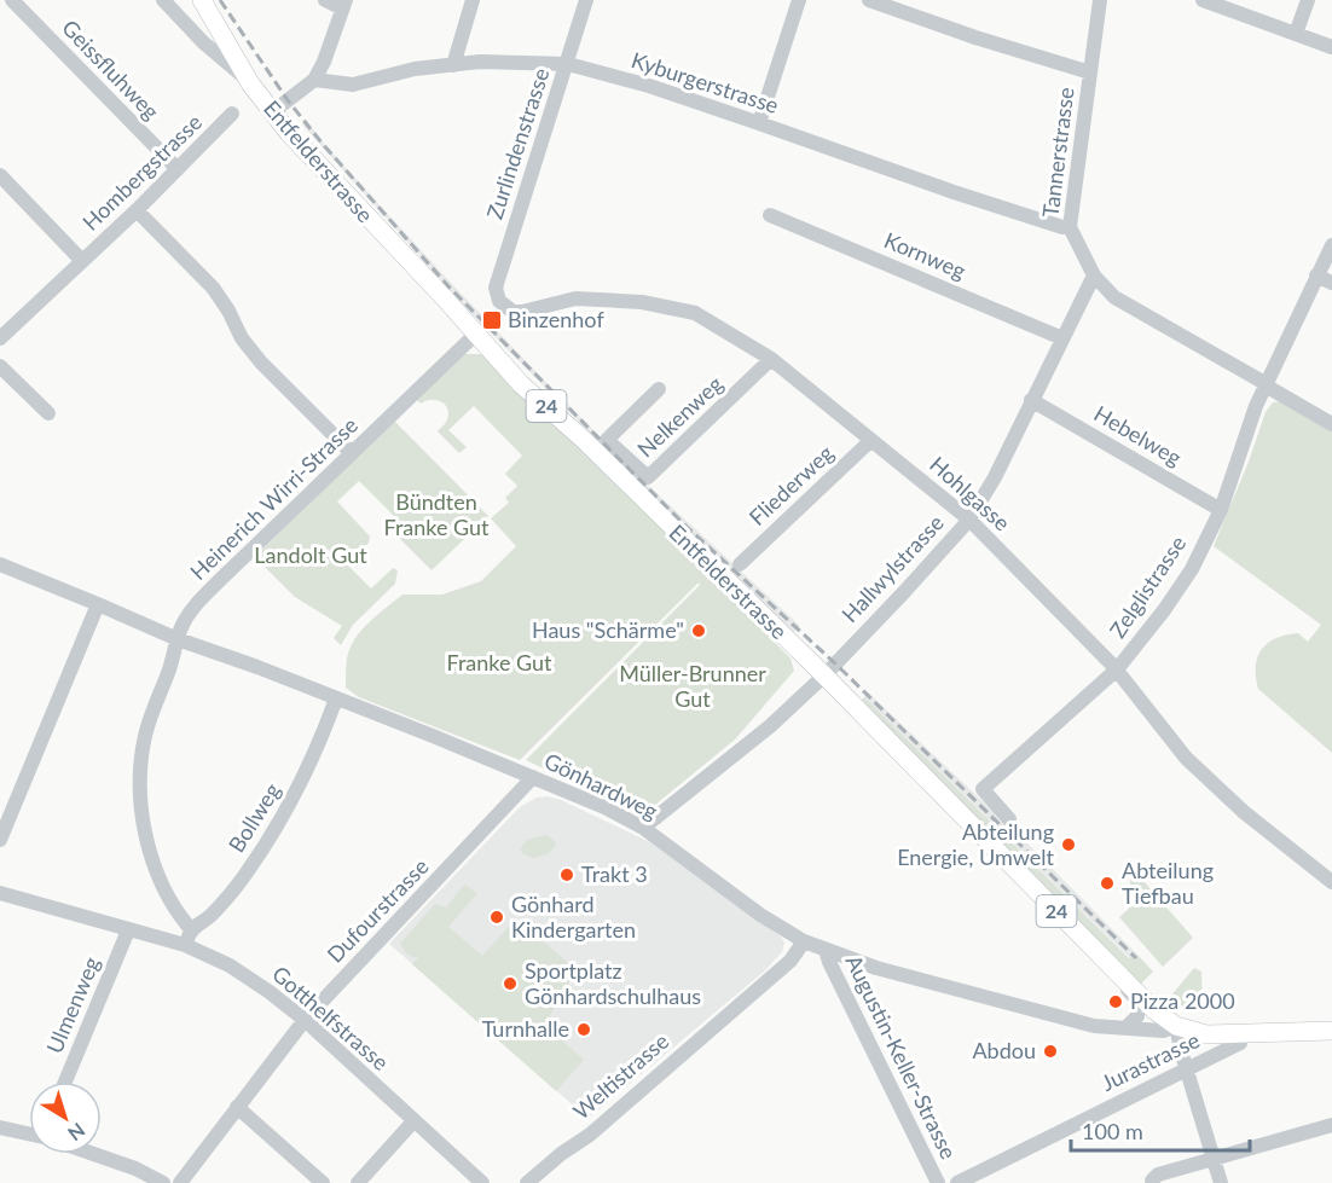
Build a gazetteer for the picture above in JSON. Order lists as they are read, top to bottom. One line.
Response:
{"streets":{"main road":["Entfelderstrasse","24"],"street":["Geissfluhweg","Kyburgerstrasse","Zurlindenstrasse","Tannerstrasse","Hombergstrasse","Kornweg","Nelkenweg","Hebelweg","Fliederweg","Hohlgasse","Heinerich Wirri-Strasse","Hallwylstrasse","Zelglistrasse","Gönhardweg","Bollweg","Dufourstrasse","Ulmenweg","Gotthelfstrasse","Augustin-Keller-Strasse","Jurastrasse","Weltistrasse"]},"crossings":[["Geissfluhweg","Hombergstrasse"],["Kyburgerstrasse","Zurlindenstrasse"],["Kyburgerstrasse","Tannerstrasse"],["Zurlindenstrasse","Hohlgasse"],["Tannerstrasse","Hallwylstrasse"],["Tannerstrasse","Zelglistrasse"],["Entfelderstrasse","Heinerich Wirri-Strasse"],["Entfelderstrasse","Hallwylstrasse"],["Entfelderstrasse","Gönhardweg"],["Entfelderstrasse","Jurastrasse"],["Kornweg","Hallwylstrasse"],["Nelkenweg","Hohlgasse"],["Hebelweg","Hallwylstrasse"],["Hebelweg","Zelglistrasse"],["Fliederweg","Hohlgasse"],["Hohlgasse","Hallwylstrasse"],["Hohlgasse","Zelglistrasse"],["Heinerich Wirri-Strasse","Gönhardweg"],["Heinerich Wirri-Strasse","Bollweg"],["Hallwylstrasse","Gönhardweg"],["Gönhardweg","Bollweg"],["Gönhardweg","Dufourstrasse"],["Gönhardweg","Augustin-Keller-Strasse"],["Gönhardweg","Weltistrasse"],["Bollweg","Gotthelfstrasse"],["Dufourstrasse","Gotthelfstrasse"],["Ulmenweg","Gotthelfstrasse"]],"parks":["Bündten Franke Gut","Landolt Gut","Franke Gut","Müller-Brunner Gut"],"places":{"transit":["Binzenhof"],"other":["Haus \"Schärme\"","Abteilung Energie, Umwelt","Trakt 3","Abteilung Tiefbau","Gönhard Kindergarten","Sportplatz Gönhardschulhaus","Pizza 2000","Turnhalle","Abdou"]},"scale_bar":"100 m","north":"bottom right"}
